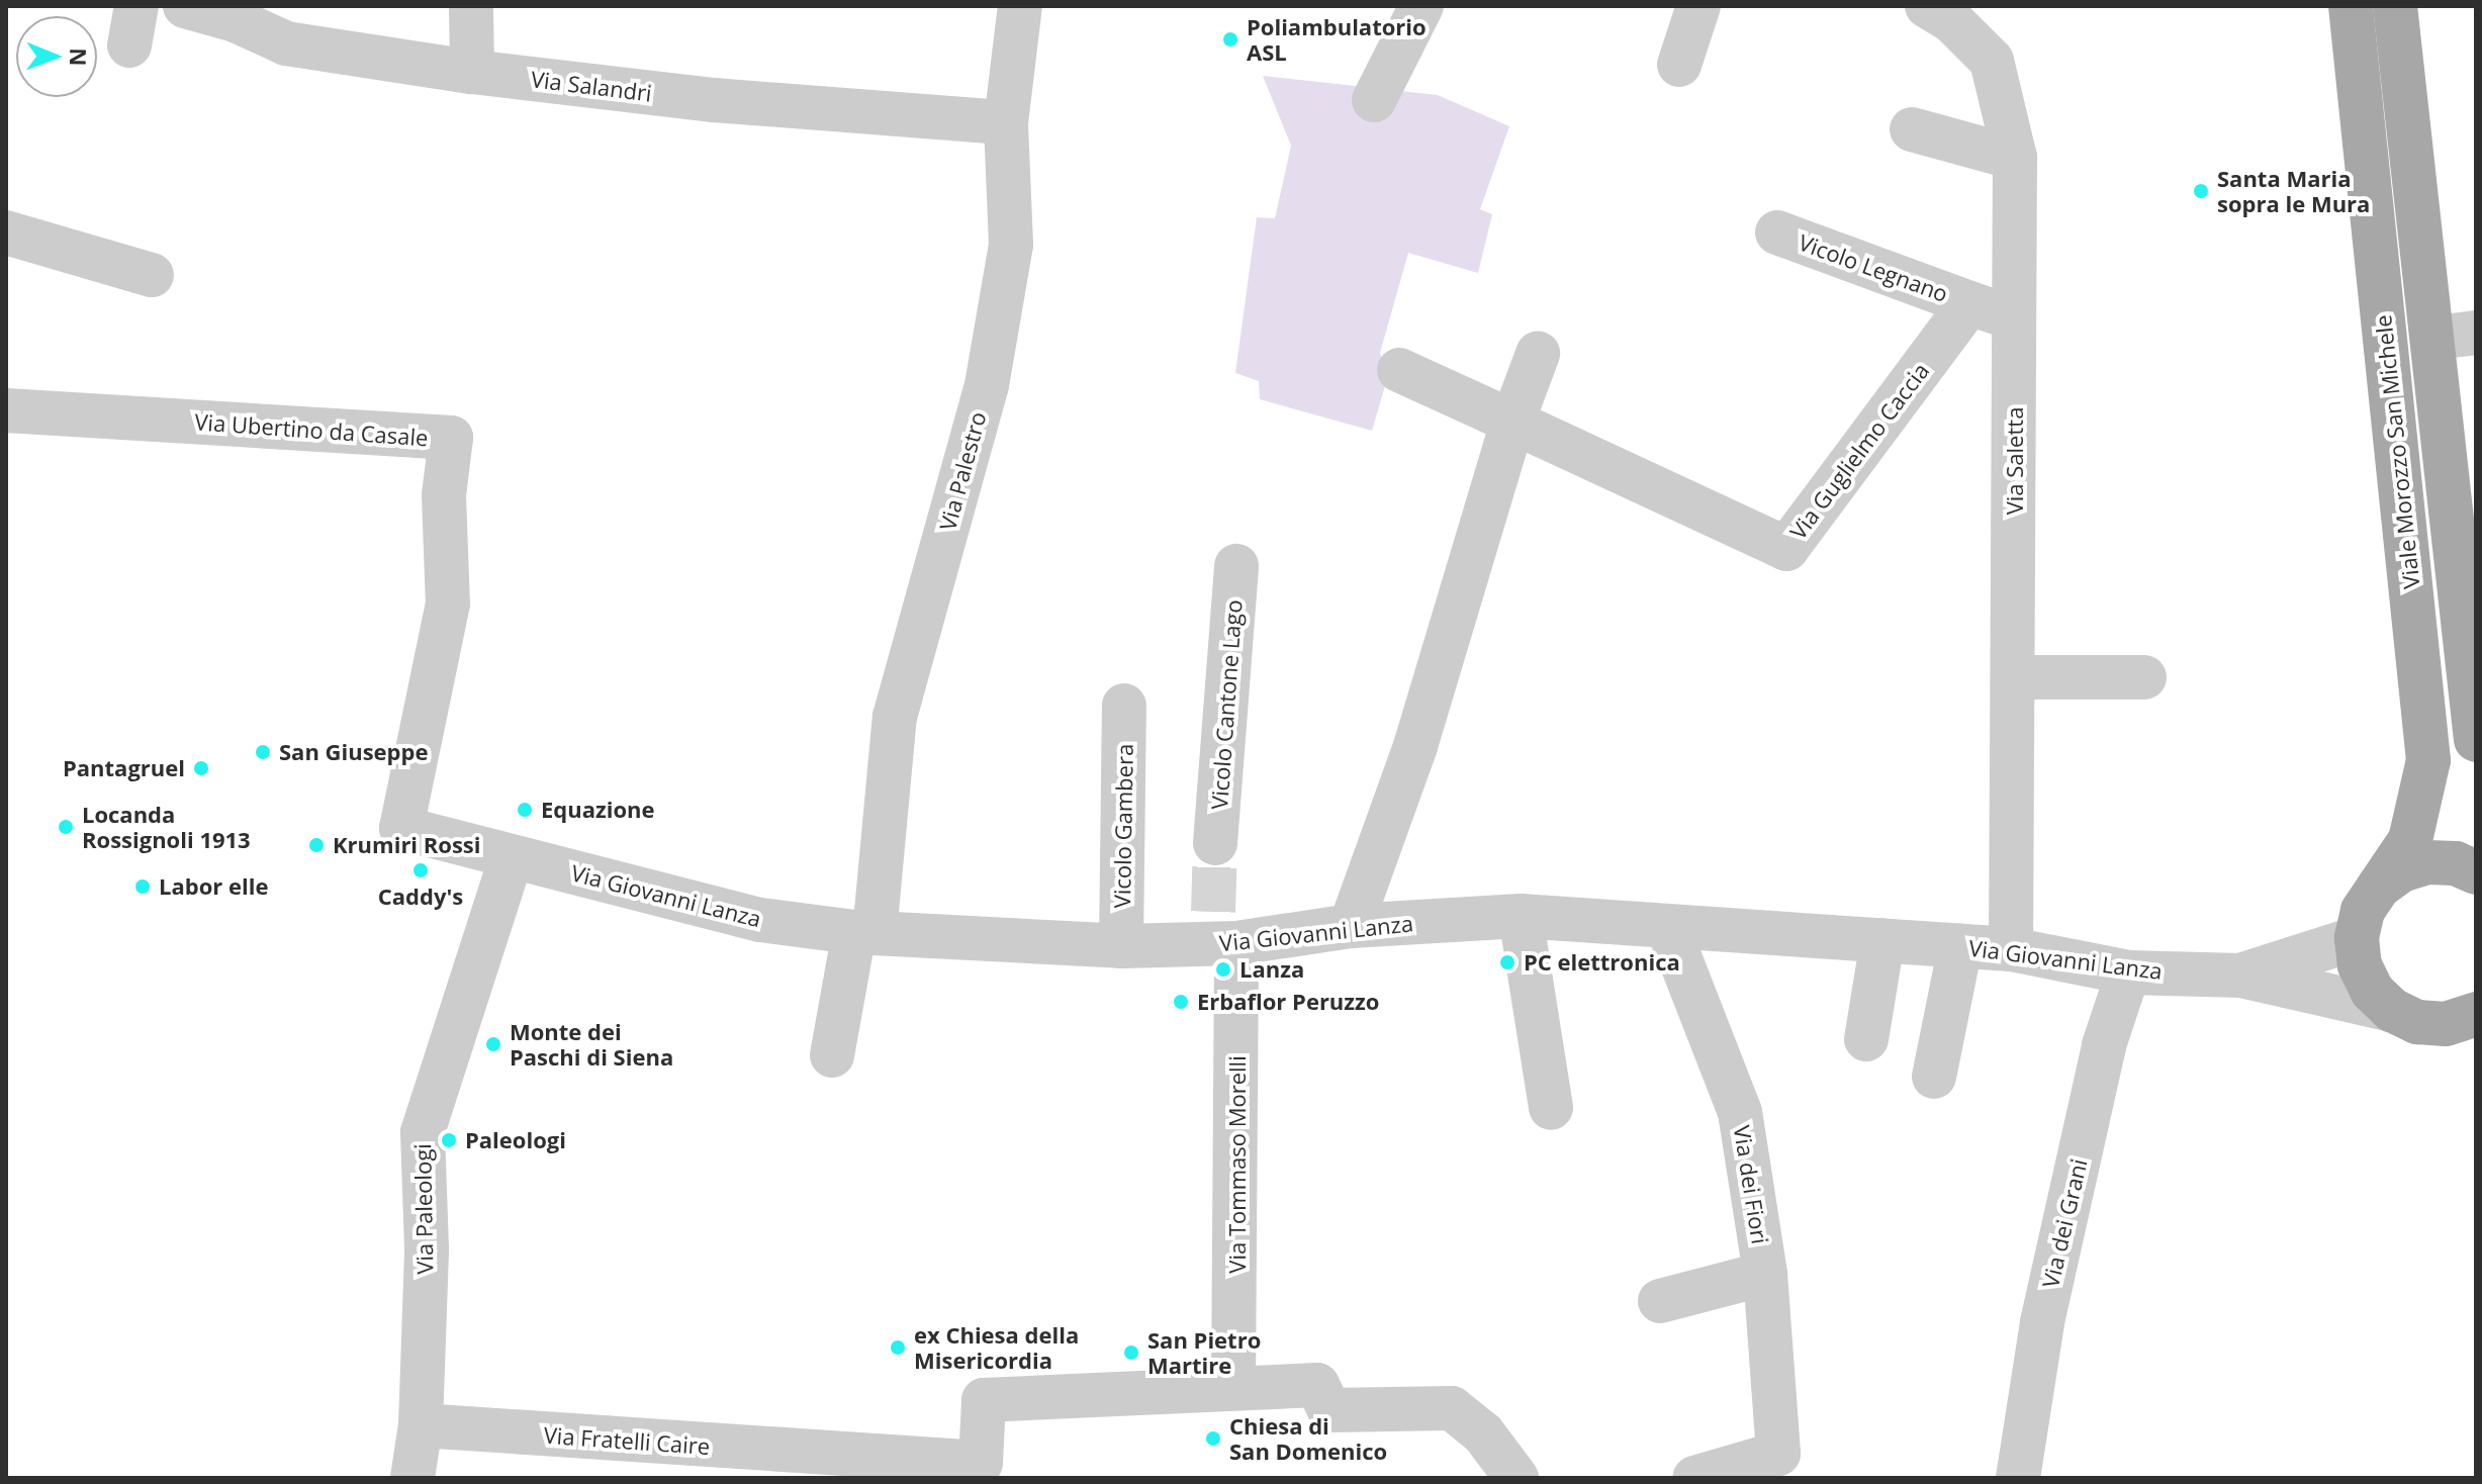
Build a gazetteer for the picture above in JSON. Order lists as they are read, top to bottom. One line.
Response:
{"streets":{"main road":["Viale Morozzo San Michele"],"street":["Via Salandri","Vicolo Legnano","Via Ubertino da Casale","Via Guglielmo Caccia","Via Saletta","Via Palestro","Vicolo Cantone Lago","Vicolo Gambera","Via Giovanni Lanza","Via Tommaso Morelli","Via dei Fiori","Via Paleologi","Via dei Grani","Via Fratelli Caire"]},"crossings":[["Via Salandri","Via Palestro"],["Vicolo Legnano","Via Guglielmo Caccia"],["Via Ubertino da Casale","Via Giovanni Lanza"],["Viale Morozzo San Michele","Via Giovanni Lanza"],["Via Saletta","Via Giovanni Lanza"],["Via Palestro","Via Giovanni Lanza"],["Vicolo Gambera","Via Giovanni Lanza"],["Via Giovanni Lanza","Via Tommaso Morelli"],["Via Giovanni Lanza","Via dei Fiori"],["Via Giovanni Lanza","Via Paleologi"],["Via Giovanni Lanza","Via dei Grani"],["Via Paleologi","Via Fratelli Caire"]],"places":["Poliambulatorio ASL","Santa Maria sopra le Mura","San Giuseppe","Pantagruel","Equazione","Locanda Rossignoli 1913","Krumiri Rossi","Caddy's","Labor elle","PC elettronica","Lanza","Erbaflor Peruzzo","Monte dei Paschi di Siena","Paleologi","ex Chiesa della Misericordia","San Pietro Martire","Chiesa di San Domenico"],"north":"right"}
